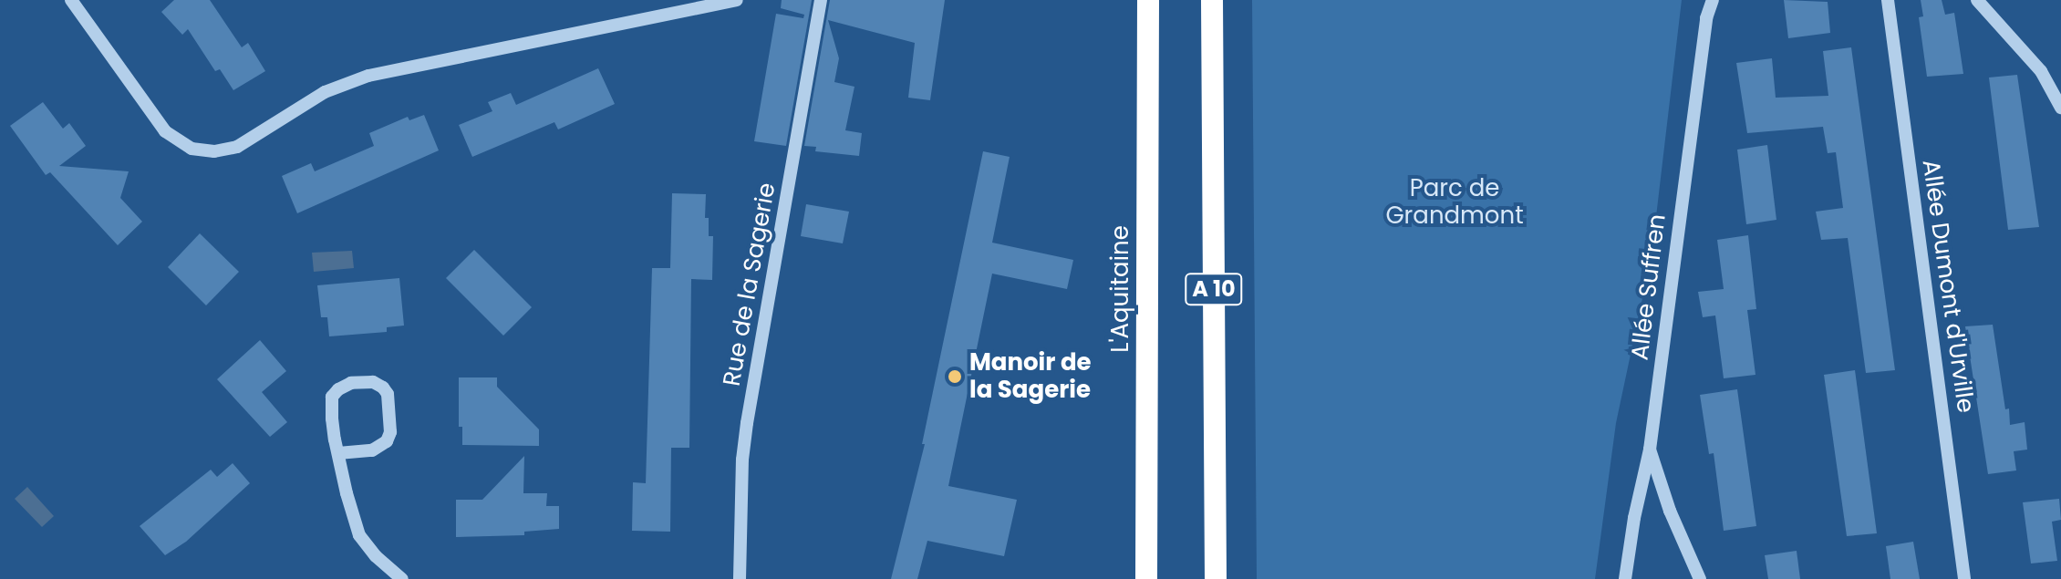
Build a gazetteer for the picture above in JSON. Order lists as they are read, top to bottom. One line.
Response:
{"streets":{"highway":["L'Aquitaine","A 10"],"street":["Rue de la Sagerie","Allée Dumont d'Urville","Allée Suffren"]},"parks":["Parc de Grandmont"],"places":["Manoir de la Sagerie"]}
